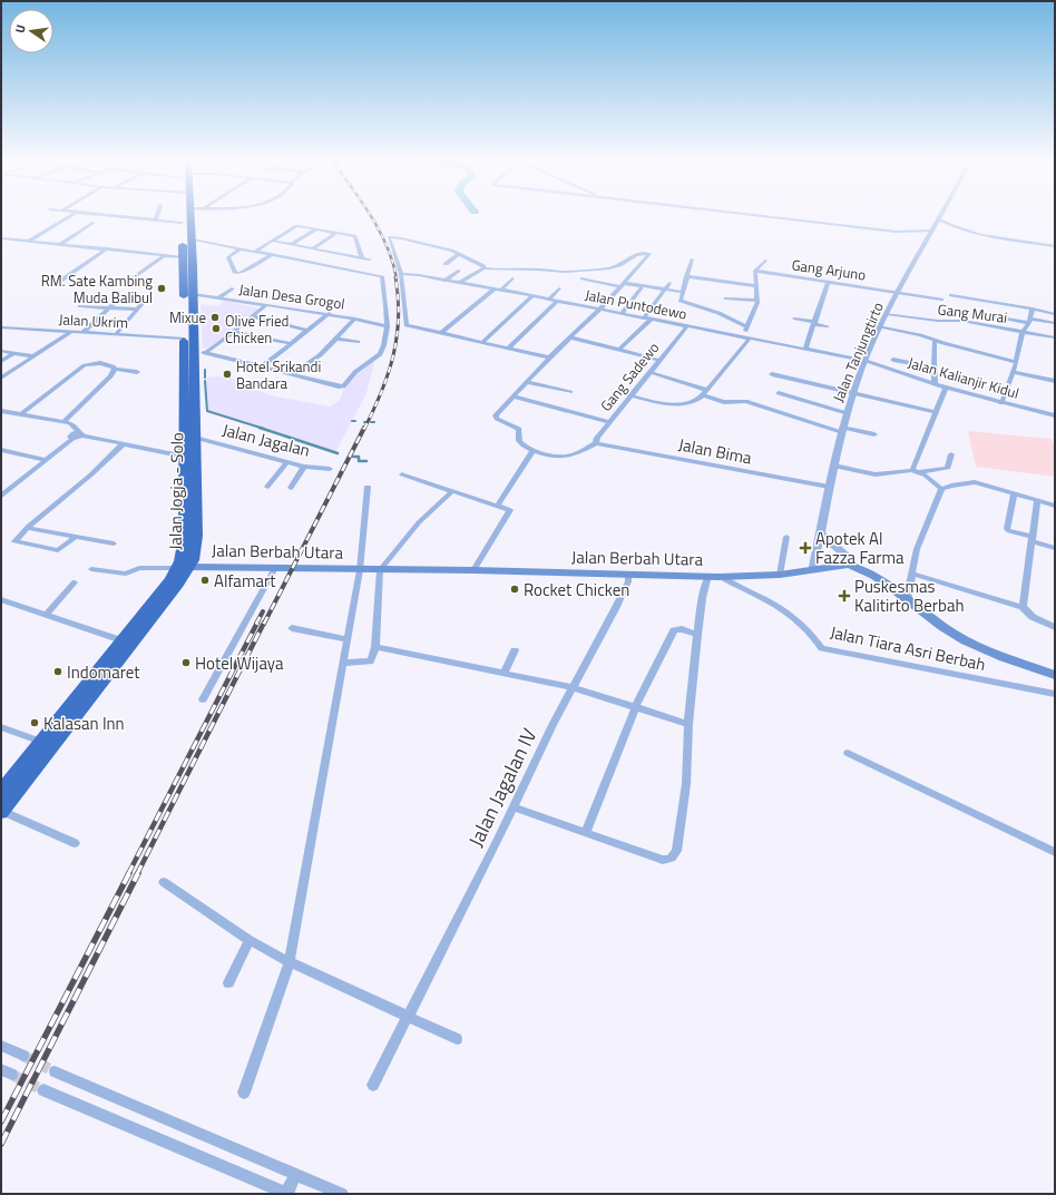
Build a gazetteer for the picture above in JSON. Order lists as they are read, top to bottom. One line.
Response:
{"streets":{"highway":["Jalan Jogja - Solo"],"main road":["Jalan Berbah Utara"],"street":["Gang Arjuno","Jalan Desa Grogol","Jalan Puntodewo","Gang Murai","Jalan Ukrim","Jalan Tanjungtirto","Gang Sadewo","Jalan Kalianjir Kidul","Jalan Jagalan","Jalan Bima","Jalan Tiara Asri Berbah","Jalan Jagalan IV"]},"crossings":[["Gang Arjuno","Jalan Tanjungtirto"],["Jalan Desa Grogol","Jalan Jogja - Solo"],["Jalan Puntodewo","Jalan Tanjungtirto"],["Jalan Puntodewo","Gang Sadewo"],["Jalan Puntodewo","Jalan Kalianjir Kidul"],["Gang Murai","Jalan Tanjungtirto"],["Jalan Ukrim","Jalan Jogja - Solo"],["Jalan Tanjungtirto","Jalan Kalianjir Kidul"],["Jalan Tanjungtirto","Jalan Bima"],["Jalan Tanjungtirto","Jalan Berbah Utara"],["Gang Sadewo","Jalan Bima"],["Jalan Jagalan","Jalan Jogja - Solo"],["Jalan Jogja - Solo","Jalan Berbah Utara"],["Jalan Berbah Utara","Jalan Tiara Asri Berbah"],["Jalan Berbah Utara","Jalan Jagalan IV"]],"places":{"other":["RM. Sate Kambing Muda Balibul","Mixue","Olive Fried Chicken","Hotel Srikandi Bandara","Alfamart","Rocket Chicken","Hotel Wijaya","Indomaret","Kalasan Inn"],"health":["Apotek Al Fazza Farma","Puskesmas Kalitirto Berbah"]},"north":"left"}
